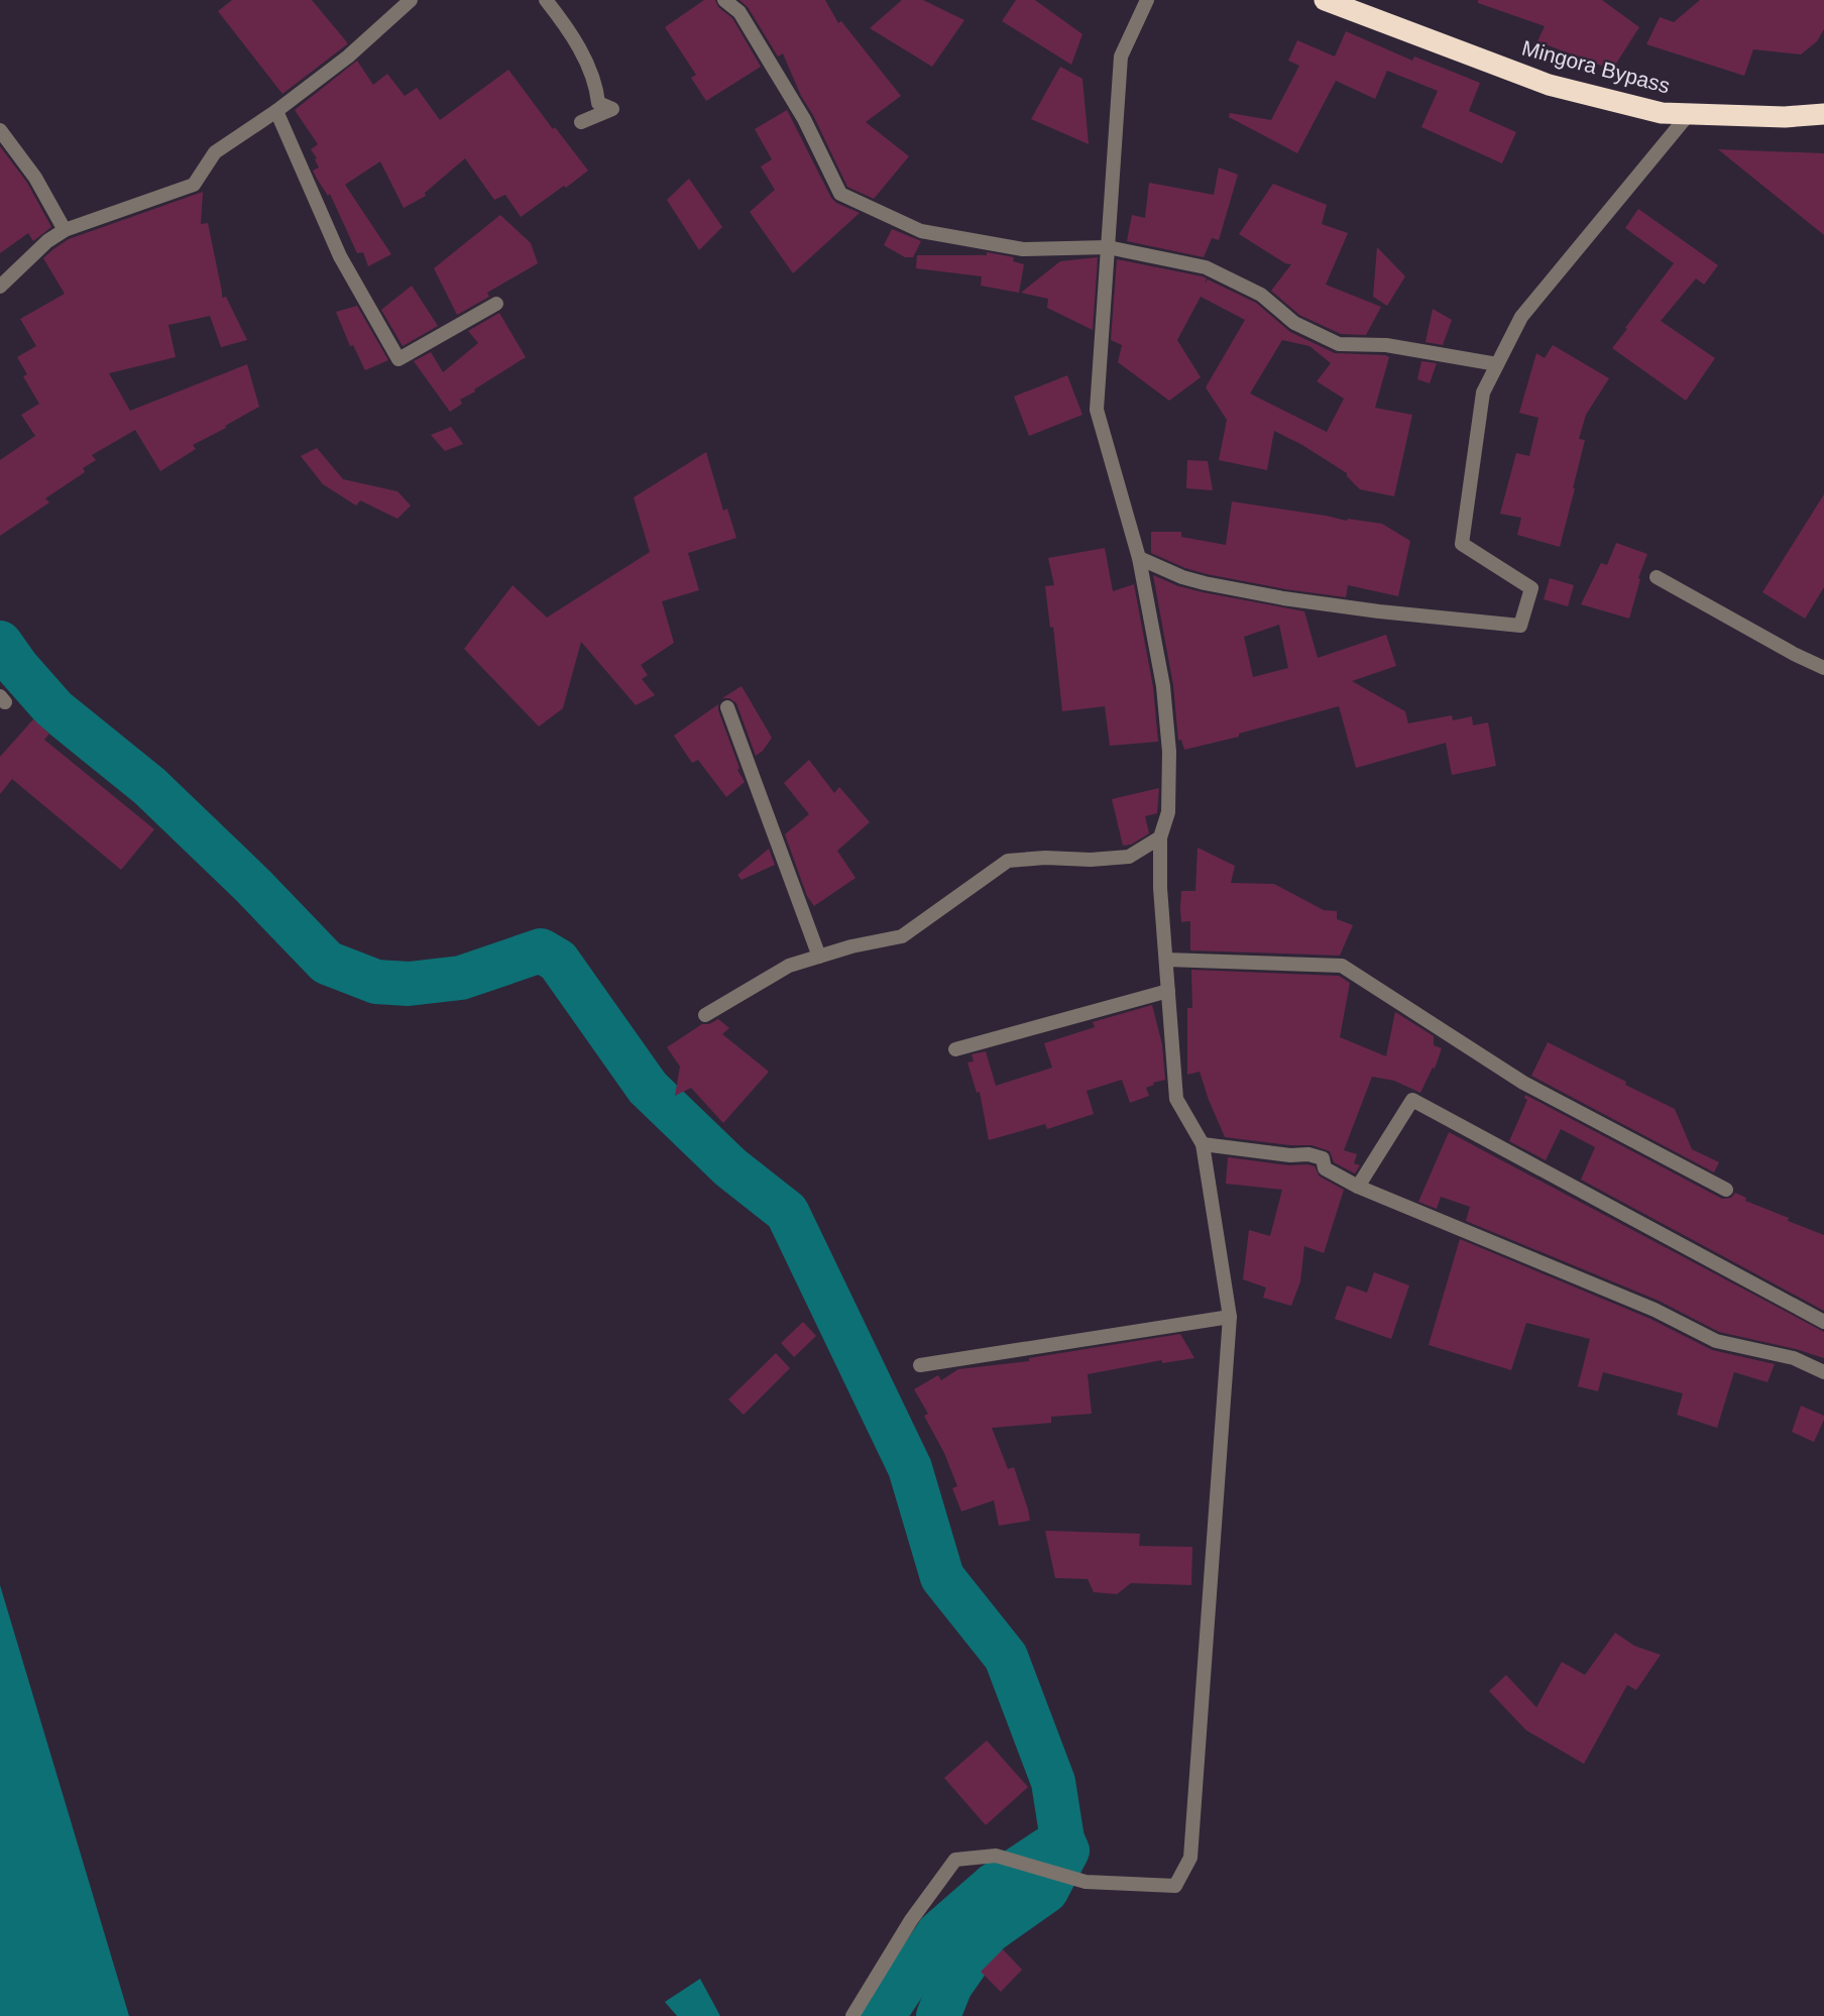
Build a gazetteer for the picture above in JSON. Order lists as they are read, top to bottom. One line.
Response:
{"streets":{"highway":["Mingora Bypass"]}}
